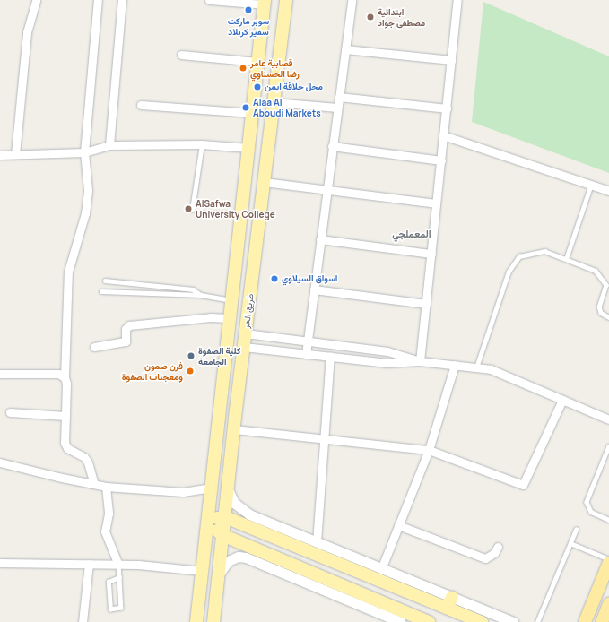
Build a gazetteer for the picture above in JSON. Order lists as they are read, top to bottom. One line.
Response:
{"streets":{"main road":["طريق الحر"]},"districts":["المعملجي"],"places":["سوبر ماركت سفير كربلاد","ابتدائية مصطفى جواد","قصابية عامر رضا الحسناوي","محل حلاقة ايمن","Alaa Al Aboudi Markets","AlSafwa University College","اسواق السيلاوي","كلية الصفوة الجامعة","فرن صمون ومعجنات الصفوة"]}
